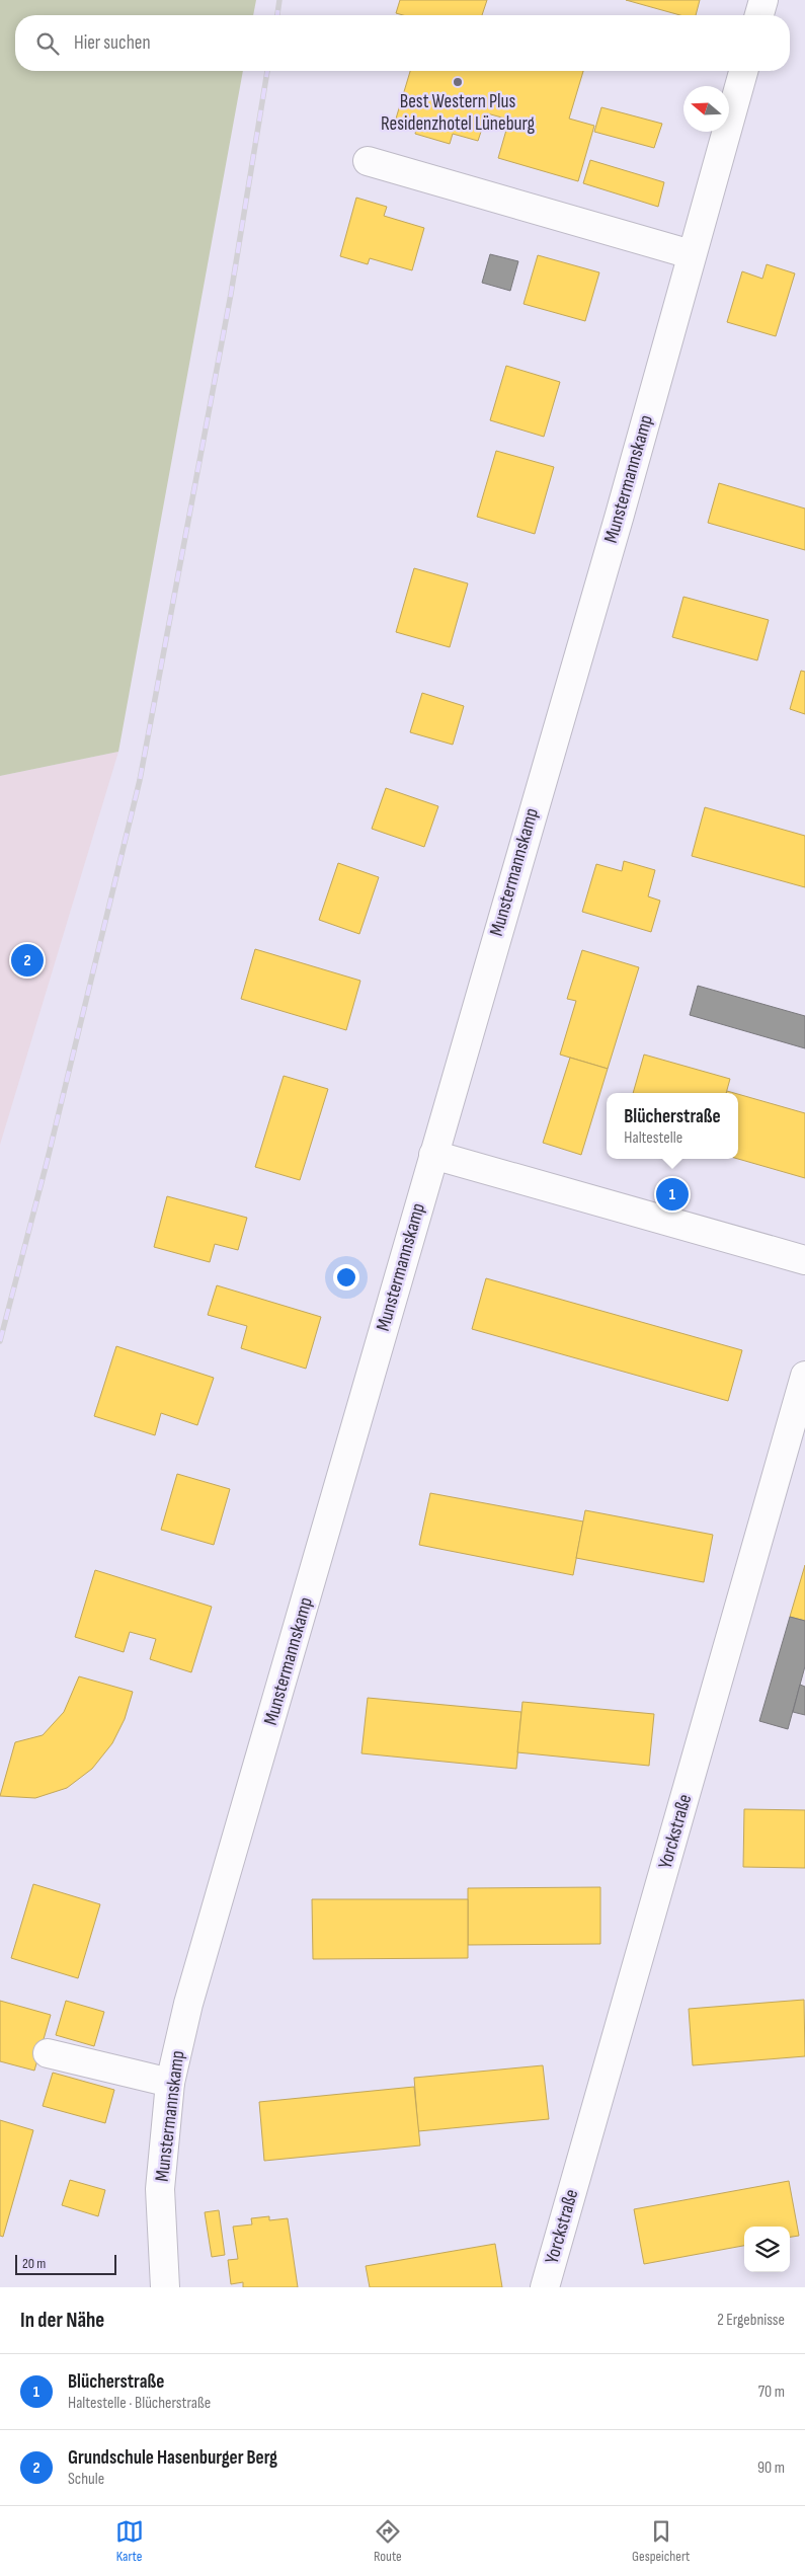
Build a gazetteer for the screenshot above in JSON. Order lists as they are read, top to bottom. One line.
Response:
{"streets":{"street":["Munstermannskamp","Yorckstraße"]},"places":["Best Western Plus Residenzhotel Lüneburg"],"scale_bar":"20 m","north":"left","page":{"search":"Hier suchen","pins":["2","1"],"popup":["Blücherstraße","Haltestelle"],"scale":"20 m","heading":["In der Nähe","2 Ergebnisse"],"list":[{"mark":"1","name":"Blücherstraße","note":"Haltestelle · Blücherstraße","value":"70 m"},{"mark":"2","name":"Grundschule Hasenburger Berg","note":"Schule","value":"90 m"}],"nav":["Karte","Route","Gespeichert"]}}
